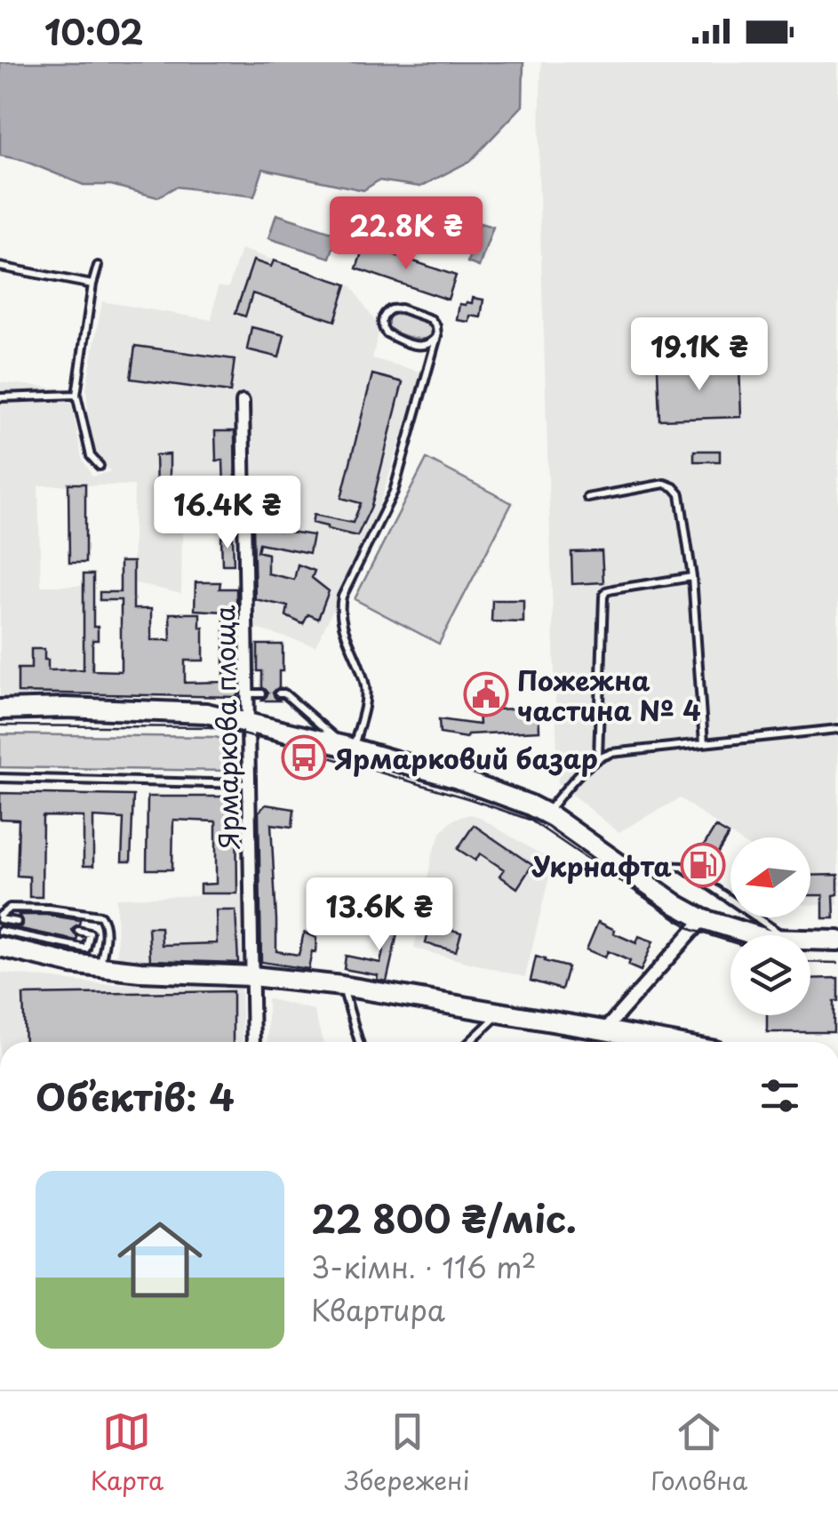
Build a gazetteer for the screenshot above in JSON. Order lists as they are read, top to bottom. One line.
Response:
{"streets":{"street":["Ярмаркова площа"]},"places":{"public building":["Пожежна частина № 4"],"bus stop":["Ярмарковий базар"],"fuel station":["Укрнафта"]},"north":"left","page":{"status":"10:02","price":["22.8K ₴","19.1K ₴","16.4K ₴","13.6K ₴"],"heading":"Об’єктів: 4","list":[{"name":"22 800 ₴/міс.","note":"3-кімн. · 116 m² · Квартира"}],"tabs":["Карта","Збережені","Головна"]}}
